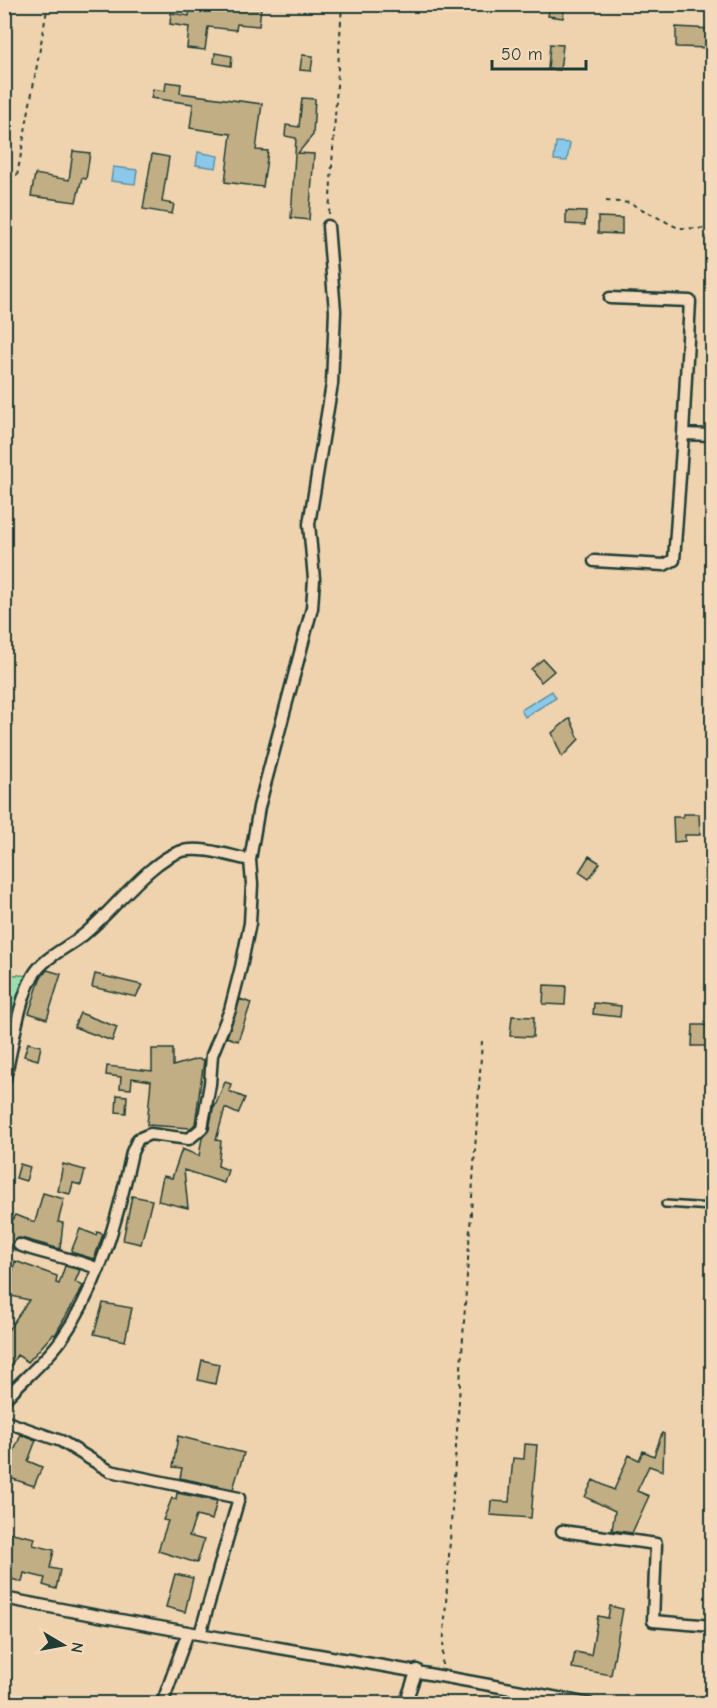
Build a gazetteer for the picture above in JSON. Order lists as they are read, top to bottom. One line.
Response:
{"scale_bar":"50 m","north":"right"}
